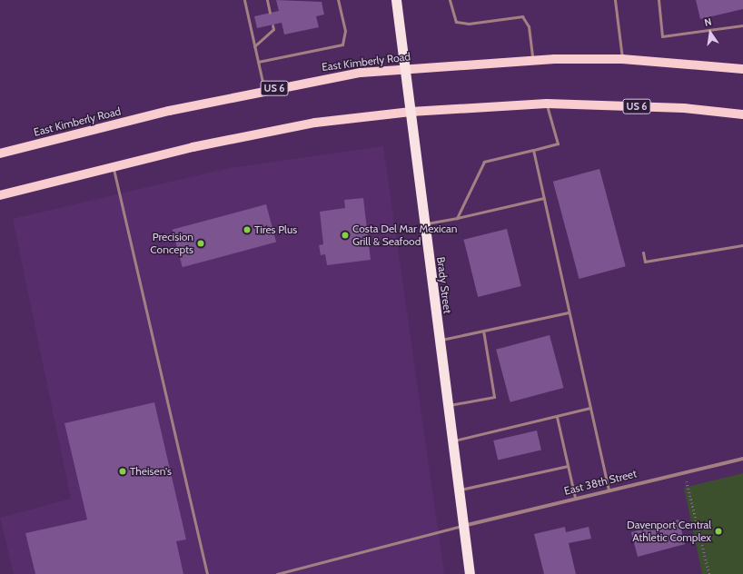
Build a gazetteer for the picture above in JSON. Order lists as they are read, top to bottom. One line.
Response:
{"streets":{"highway":["Brady Street"],"main road":["East Kimberly Road","US 6"],"street":["East 38th Street"]},"crossings":[["East Kimberly Road","Brady Street"],["US 6","Brady Street"],["Brady Street","East 38th Street"]],"places":["Tires Plus","Costa Del Mar Mexican Grill & Seafood","Precision Concepts","Theisen's","Davenport Central Athletic Complex"],"north":"top"}
